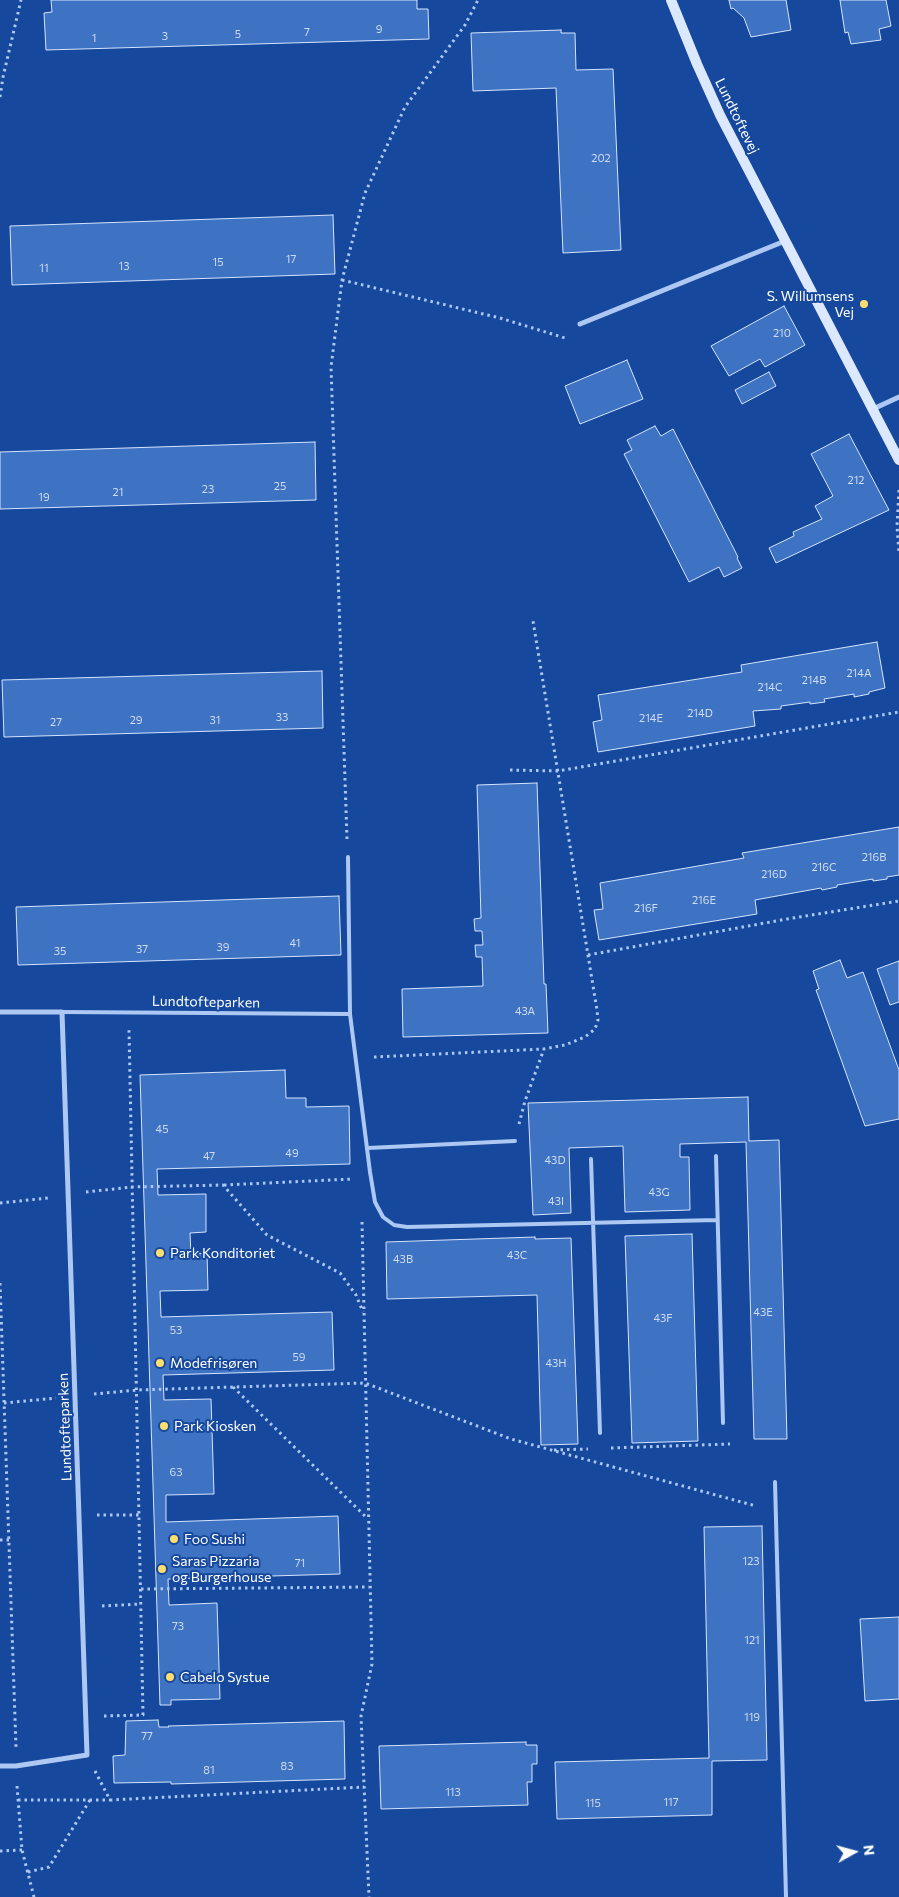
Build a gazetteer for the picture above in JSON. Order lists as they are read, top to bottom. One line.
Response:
{"streets":{"street":["Lundtoftevej","Lundtofteparken"]},"places":["S. Willumsens Vej","Park Konditoriet","Modefrisøren","Park Kiosken","Foo Sushi","Saras Pizzaria og Burgerhouse","Cabelo Systue"],"house_numbers":["9","7","5","3","1","202","17","15","13","11","210","212","25","23","21","19","214A","214B","214C","214D","33","214E","29","31","27","216B","216C","216D","216E","216F","41","39","37","35","43A","45","49","47","43D","43G","43I","43C","43B","43E","43F","53","59","43H","63","123","71","73","121","119","77","83","81","113","117","115"],"north":"right"}
